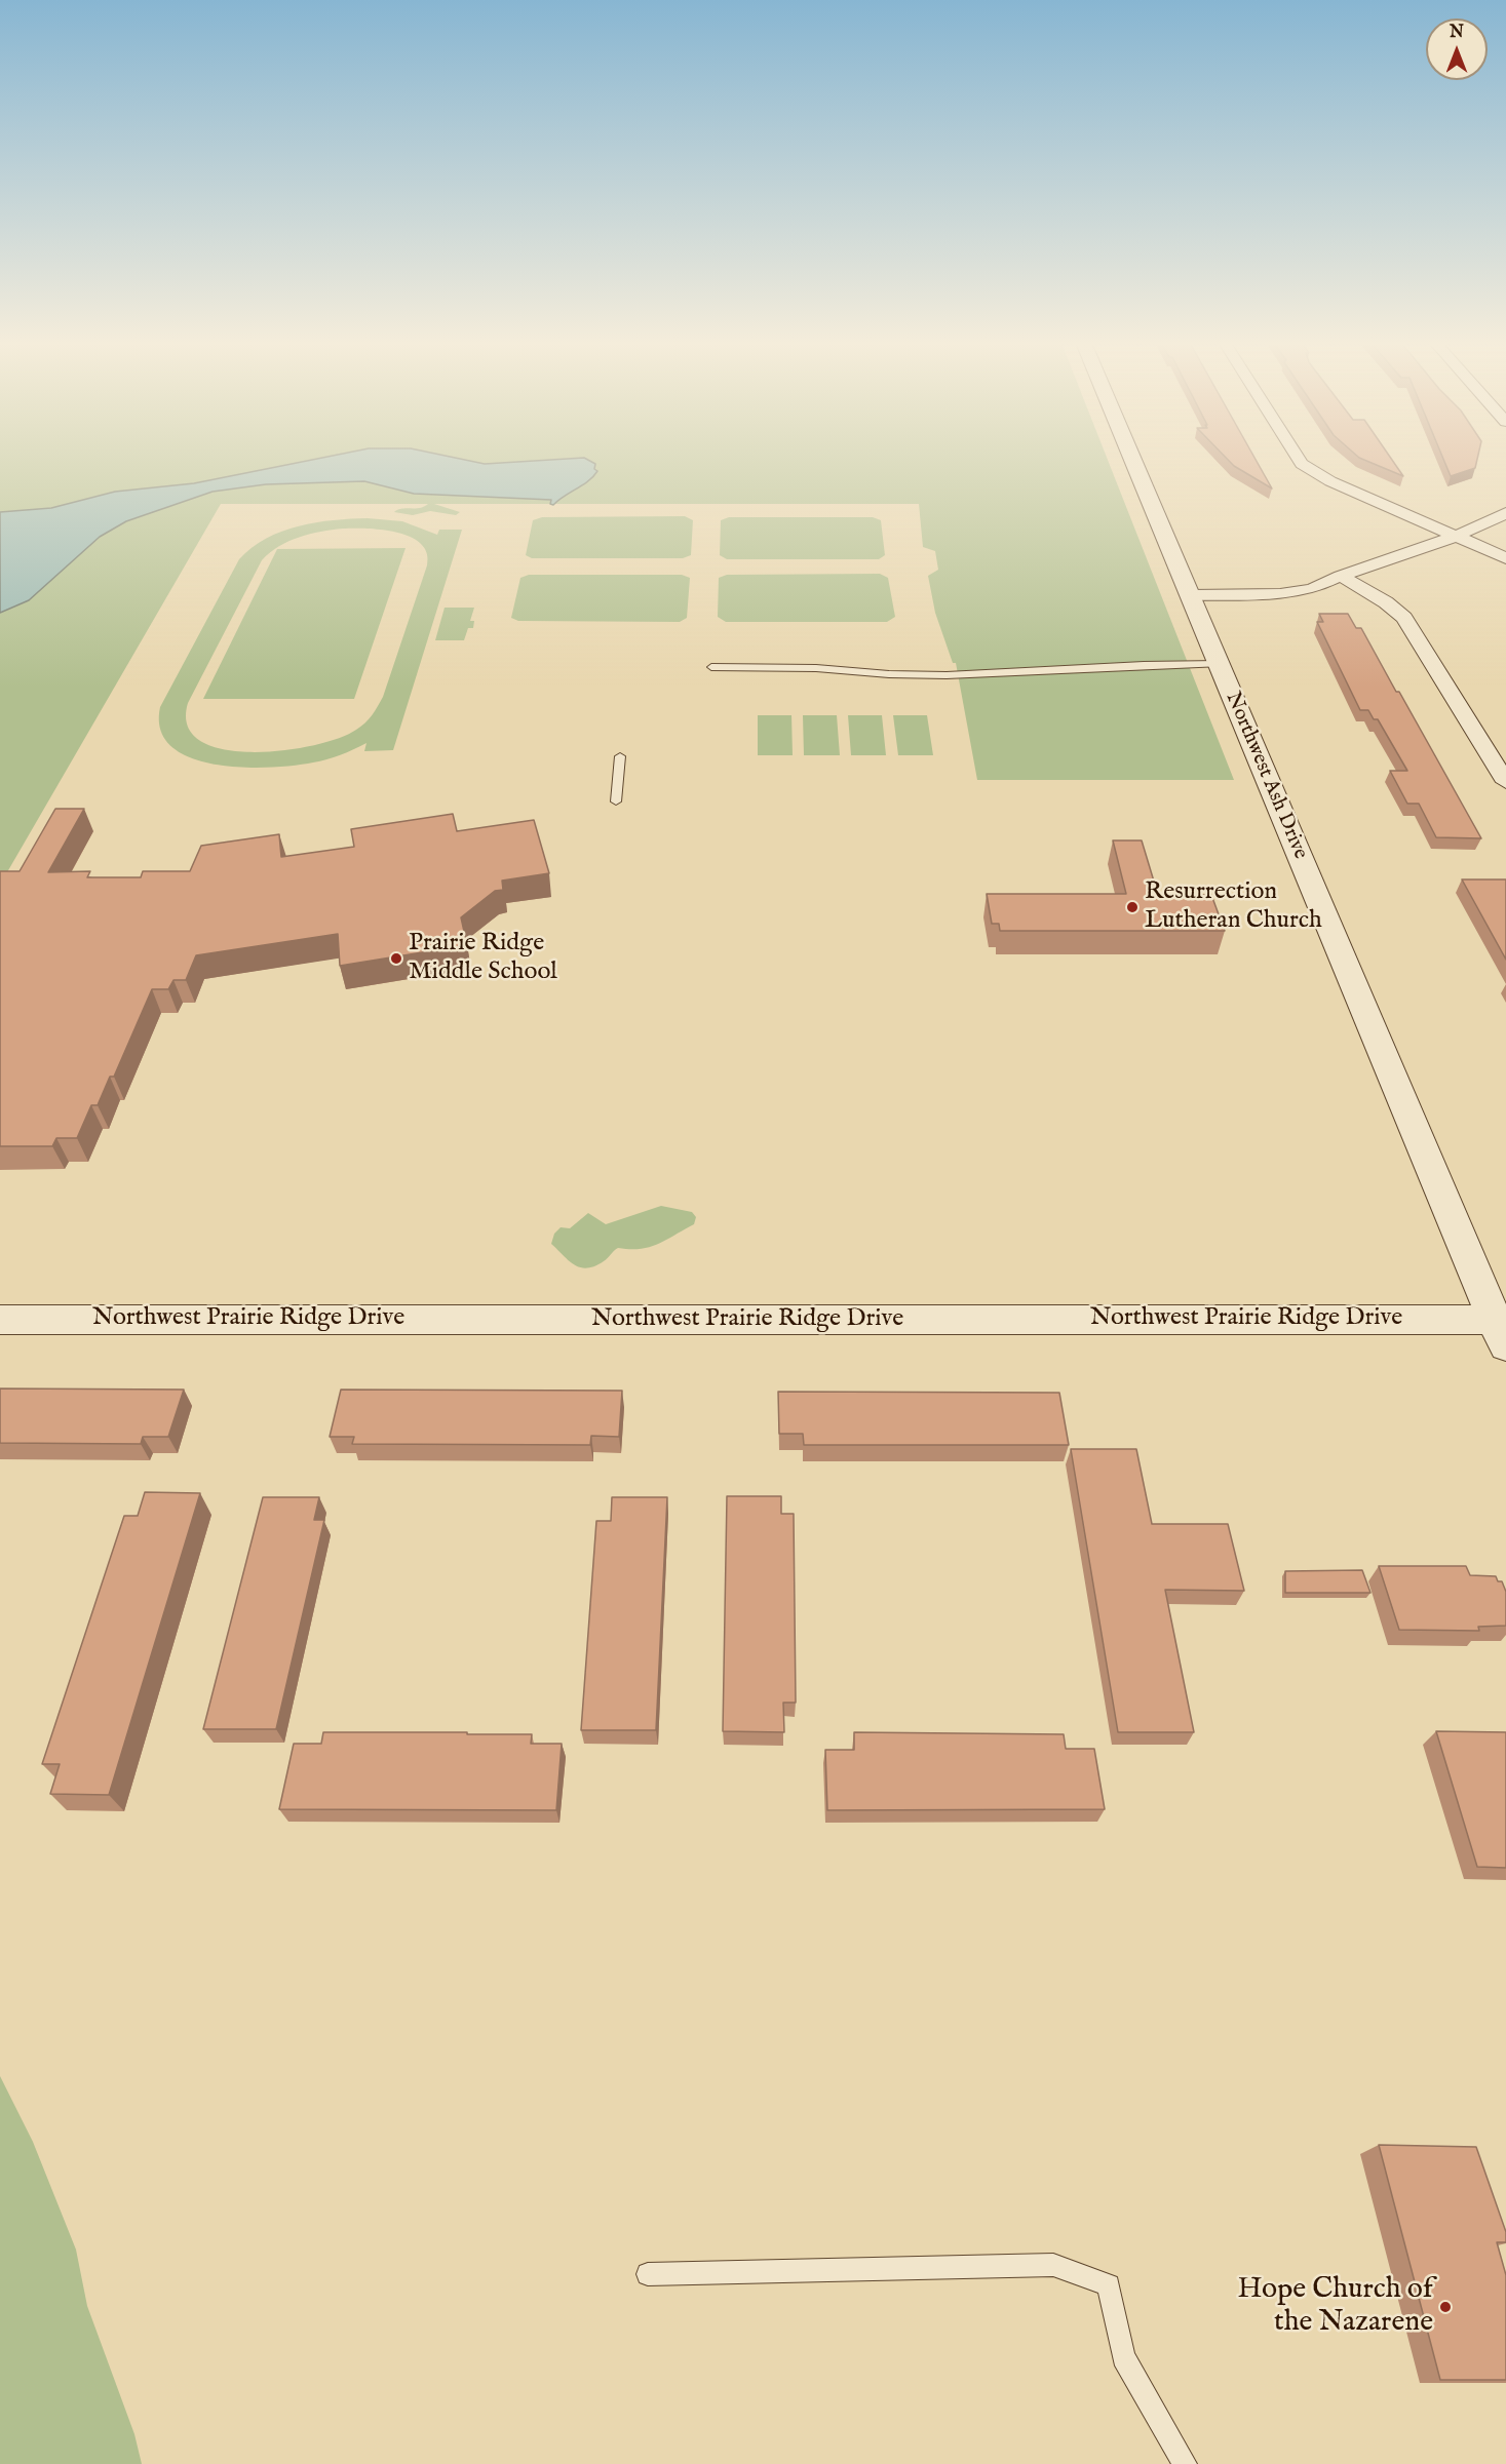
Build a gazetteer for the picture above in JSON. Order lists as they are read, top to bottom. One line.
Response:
{"streets":{"street":["Northwest Ash Drive","Northwest Prairie Ridge Drive"]},"crossings":[["Northwest Ash Drive","Northwest Prairie Ridge Drive"]],"places":["Resurrection Lutheran Church","Prairie Ridge Middle School","Hope Church of the Nazarene"],"north":"top"}
